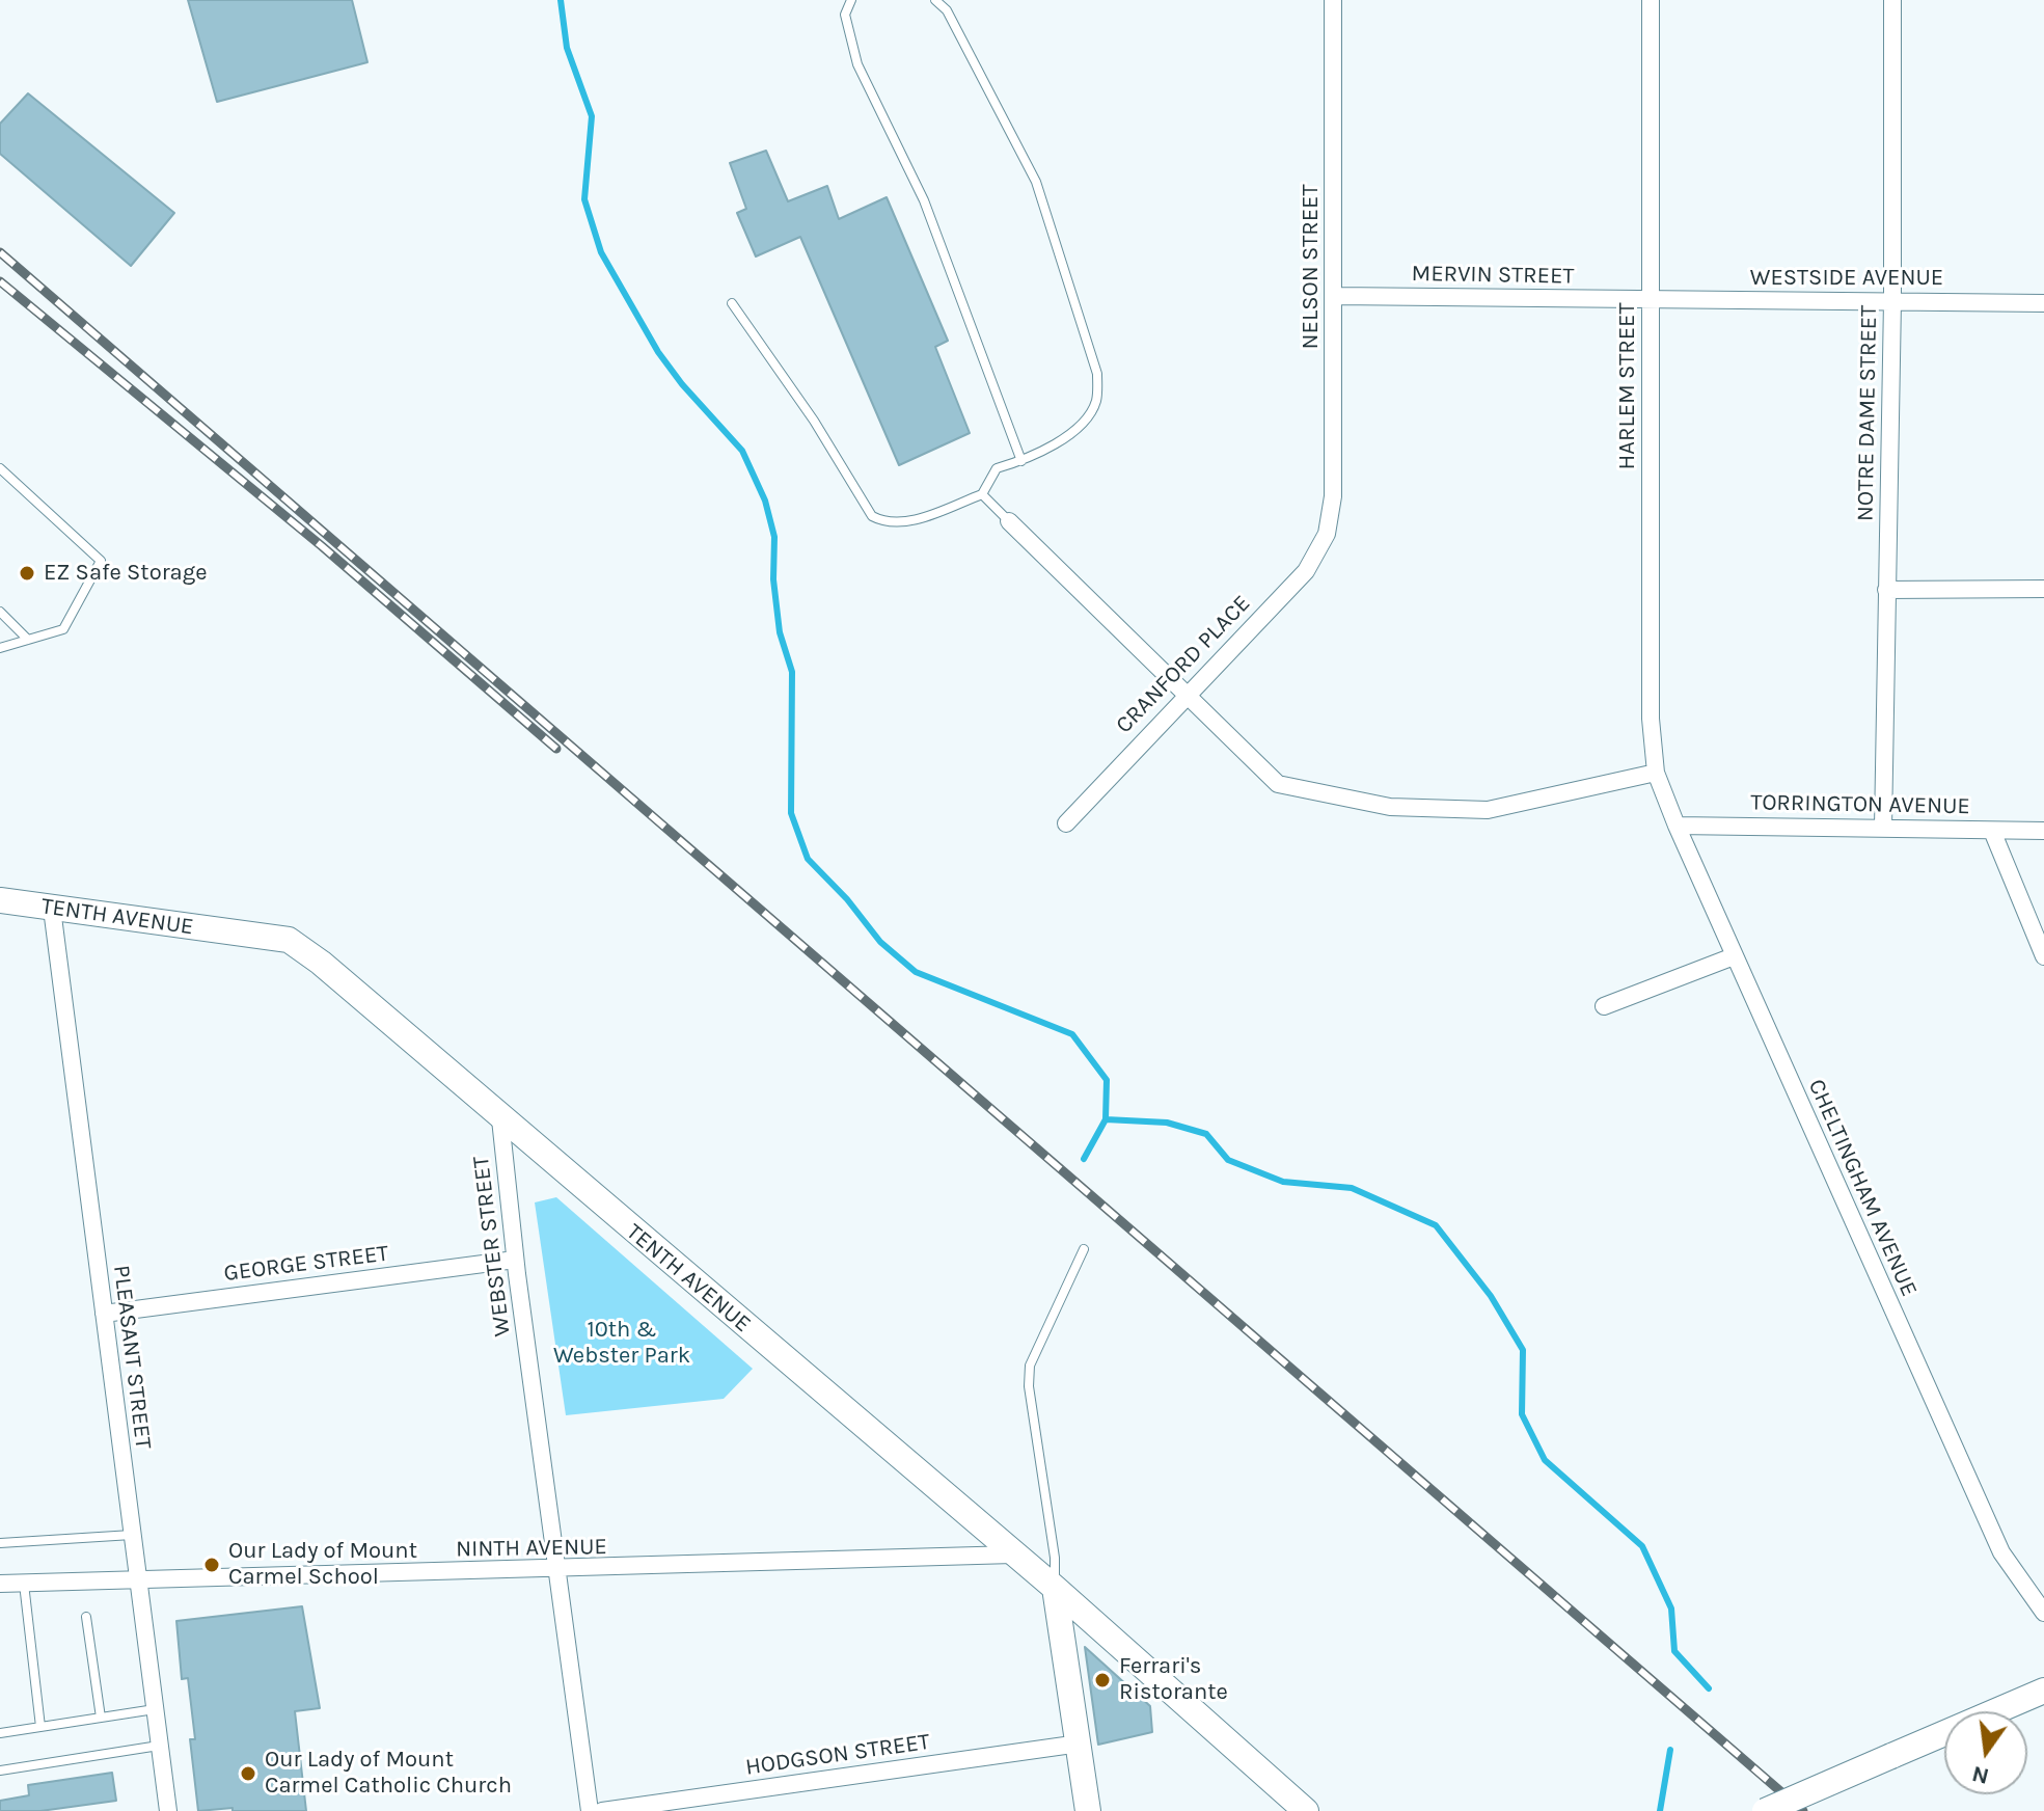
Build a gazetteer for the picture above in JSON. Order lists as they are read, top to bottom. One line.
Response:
{"streets":{"street":["NELSON STREET","MERVIN STREET","WESTSIDE AVENUE","HARLEM STREET","NOTRE DAME STREET","CRANFORD PLACE","TORRINGTON AVENUE","TENTH AVENUE","CHELTINGHAM AVENUE","WEBSTER STREET","GEORGE STREET","PLEASANT STREET","NINTH AVENUE","HODGSON STREET"]},"crossings":[["NELSON STREET","MERVIN STREET"],["NELSON STREET","CRANFORD PLACE"],["MERVIN STREET","WESTSIDE AVENUE"],["MERVIN STREET","HARLEM STREET"],["WESTSIDE AVENUE","HARLEM STREET"],["WESTSIDE AVENUE","NOTRE DAME STREET"],["HARLEM STREET","CHELTINGHAM AVENUE"],["NOTRE DAME STREET","TORRINGTON AVENUE"],["TORRINGTON AVENUE","CHELTINGHAM AVENUE"],["TENTH AVENUE","WEBSTER STREET"],["TENTH AVENUE","PLEASANT STREET"],["TENTH AVENUE","NINTH AVENUE"],["WEBSTER STREET","GEORGE STREET"],["WEBSTER STREET","NINTH AVENUE"],["GEORGE STREET","PLEASANT STREET"],["PLEASANT STREET","NINTH AVENUE"]],"parks":["10th & Webster Park"],"places":["EZ Safe Storage","Our Lady of Mount Carmel School","Ferrari's Ristorante","Our Lady of Mount Carmel Catholic Church"],"north":"bottom"}
